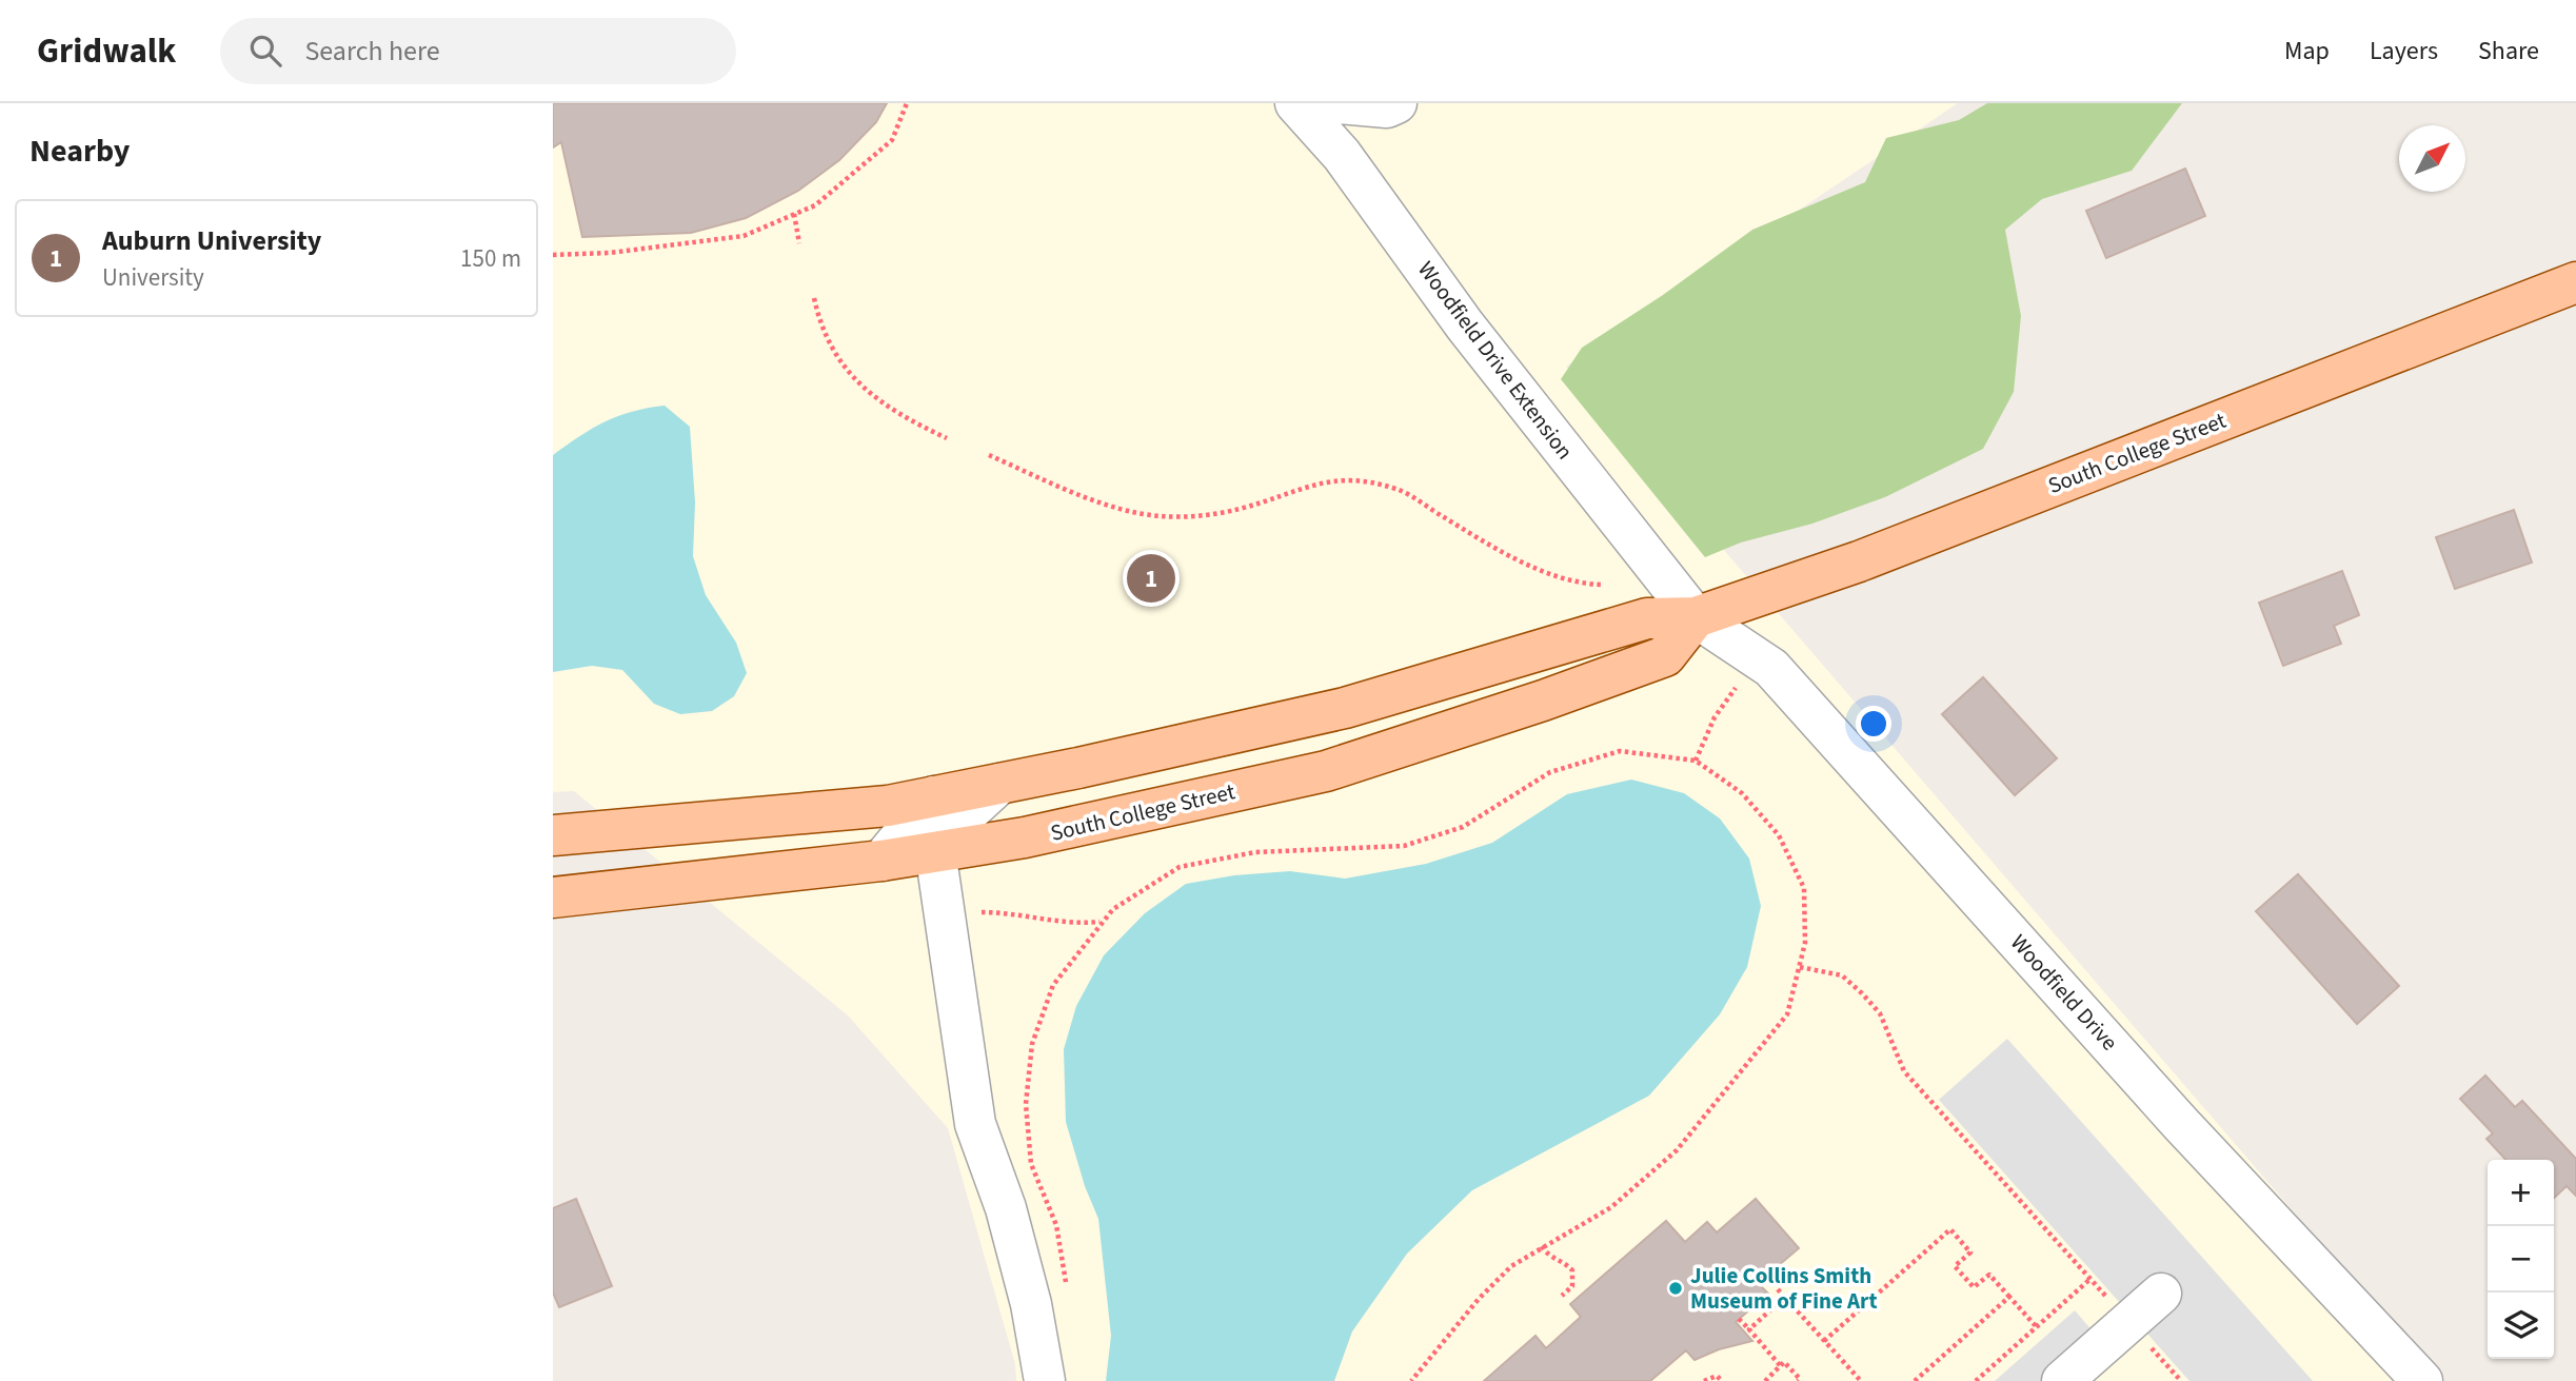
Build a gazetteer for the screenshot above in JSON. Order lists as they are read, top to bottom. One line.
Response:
{"streets":{"main road":["South College Street"],"street":["Woodfield Drive Extension","Woodfield Drive"]},"crossings":[["Woodfield Drive Extension","South College Street"],["Woodfield Drive Extension","Woodfield Drive"],["South College Street","Woodfield Drive"]],"places":["Julie Collins Smith Museum of Fine Art"],"north":"top right","page":{"header":"Gridwalk","search":"Search here","nav":["Map","Layers","Share"],"heading":"Nearby","list":[{"mark":"1","name":"Auburn University","note":"University","value":"150 m"}],"pins":"1","map_buttons":["+","−"]}}
